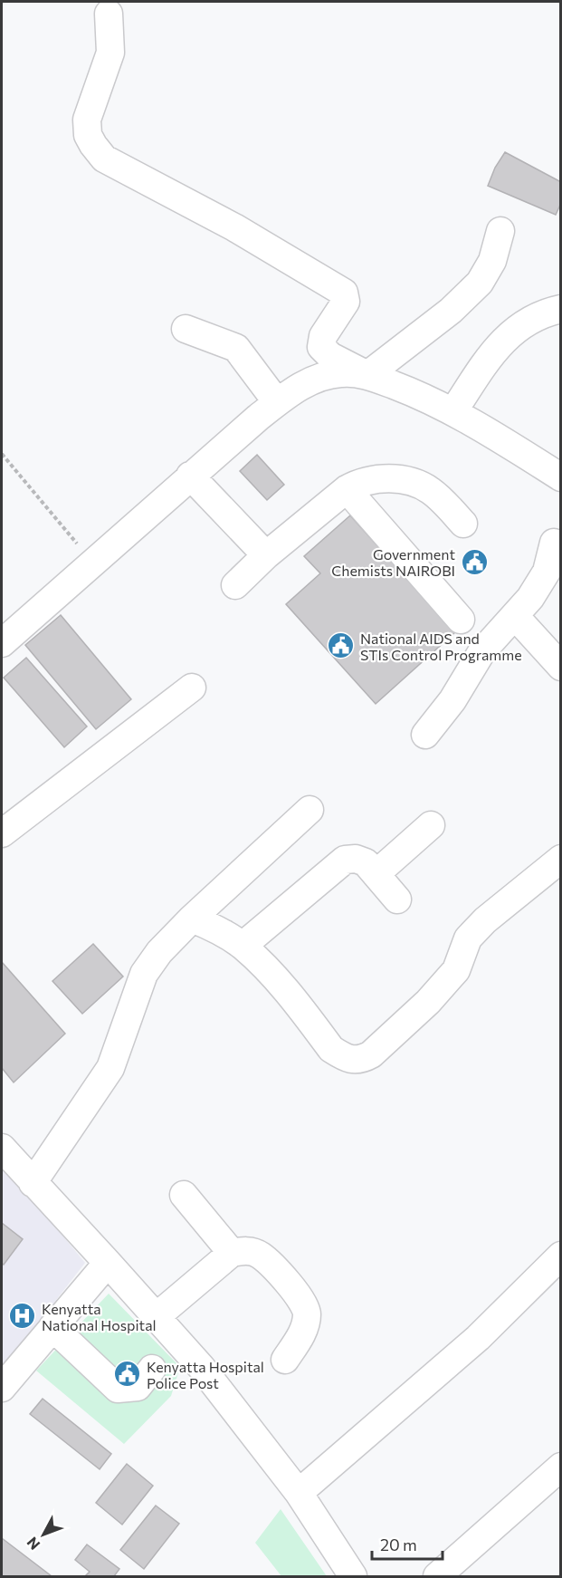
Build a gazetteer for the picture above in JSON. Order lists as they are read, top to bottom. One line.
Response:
{"places":{"public building":["Government Chemists NAIROBI","National AIDS and STIs Control Programme","Kenyatta Hospital Police Post"],"hospital":["Kenyatta National Hospital"]},"scale_bar":"20 m","north":"bottom left"}
